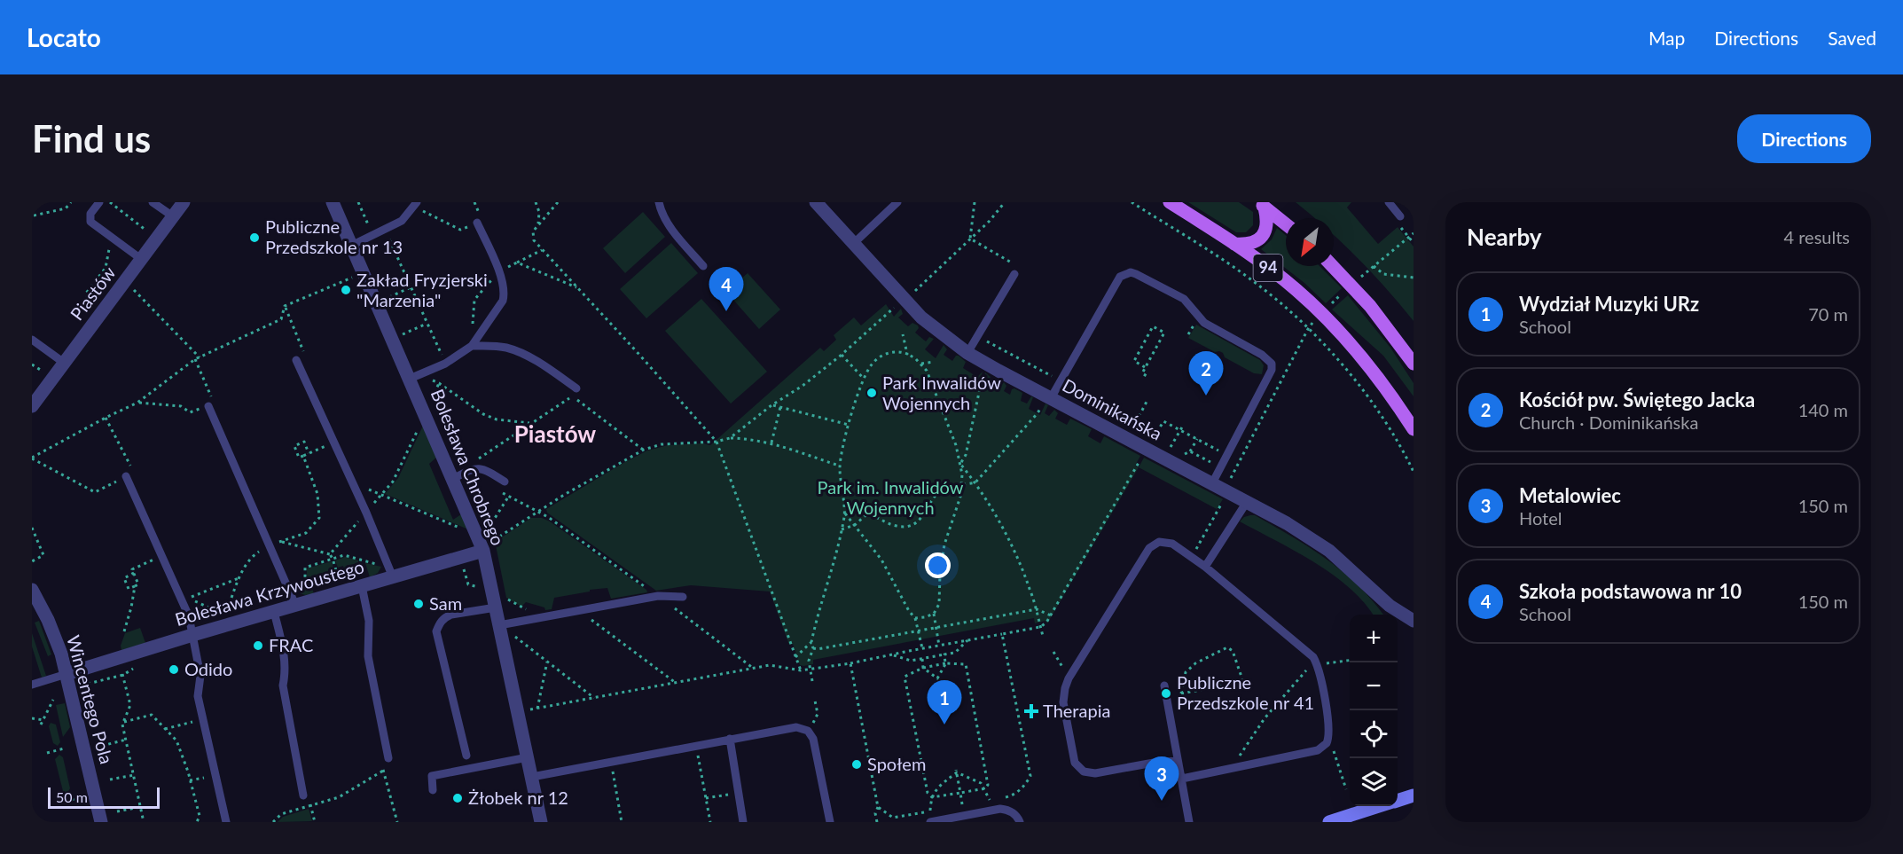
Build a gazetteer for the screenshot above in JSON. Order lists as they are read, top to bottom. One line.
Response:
{"streets":{"main road":["94"],"street":["Piastów","Dominikańska","Bolesława Chrobrego","Bolesława Krzywoustego","Wincentego Pola"]},"crossings":[["Bolesława Chrobrego","Bolesława Krzywoustego"],["Bolesława Krzywoustego","Wincentego Pola"]],"districts":["Piastów"],"parks":["Park im. Inwalidów Wojennych"],"places":{"other":["Publiczne Przedszkole nr 13","Zakład Fryzjerski \"Marzenia\"","Park Inwalidów Wojennych","Sam","FRAC","Odido","Publiczne Przedszkole nr 41","Społem","Żłobek nr 12"],"health":["Therapia"]},"scale_bar":"50 m","north":"bottom left","page":{"header":"Locato","nav":["Map","Directions","Saved"],"buttons":"Directions","title":"Find us","heading":["Nearby","4 results"],"pins":["4","2","1","3"],"list":[{"mark":"1","name":"Wydział Muzyki URz","note":"School","value":"70 m"},{"mark":"2","name":"Kościół pw. Świętego Jacka","note":"Church · Dominikańska","value":"140 m"},{"mark":"3","name":"Metalowiec","note":"Hotel","value":"150 m"},{"mark":"4","name":"Szkoła podstawowa nr 10","note":"School","value":"150 m"}],"map_buttons":["+","−"],"scale":"50 m"}}
